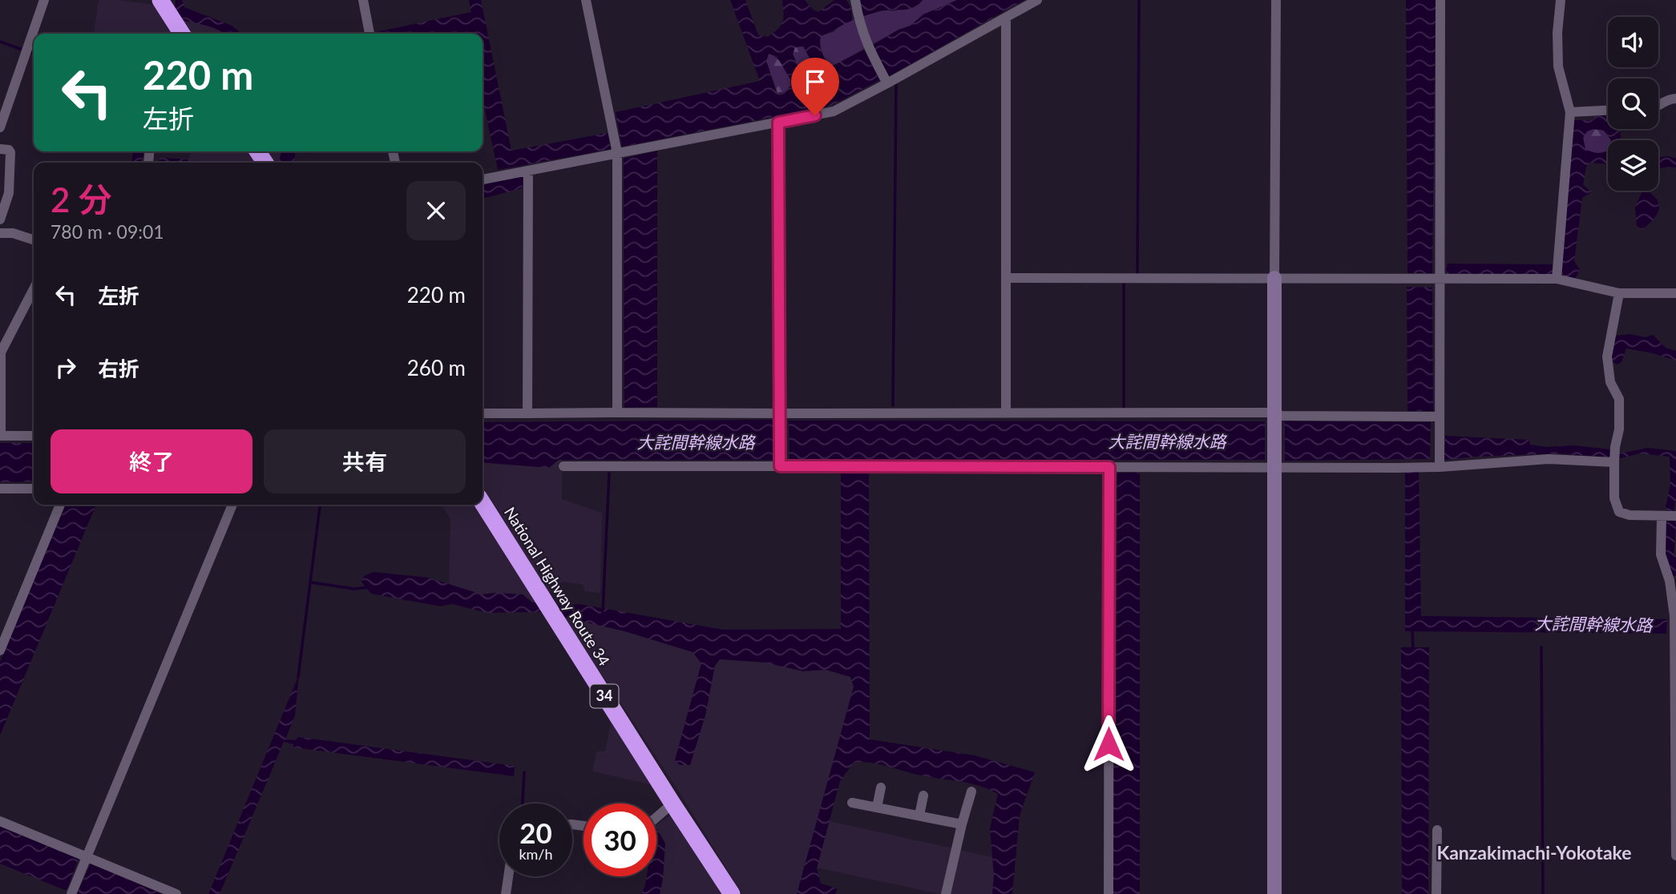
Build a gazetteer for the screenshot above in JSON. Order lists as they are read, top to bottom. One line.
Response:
{"streets":{"highway":["National Highway Route 34","34"]},"districts":["Kanzakimachi-Yokotake"],"water":["大詫間幹線水路"],"page":{"turn":["220 m","左折"],"heading":["2 分","780 m · 09:01"],"list":[{"name":"左折","value":"220 m"},{"name":"右折","value":"260 m"}],"buttons":["終了","共有"],"speed":"20 km/h","limit":"30"}}
